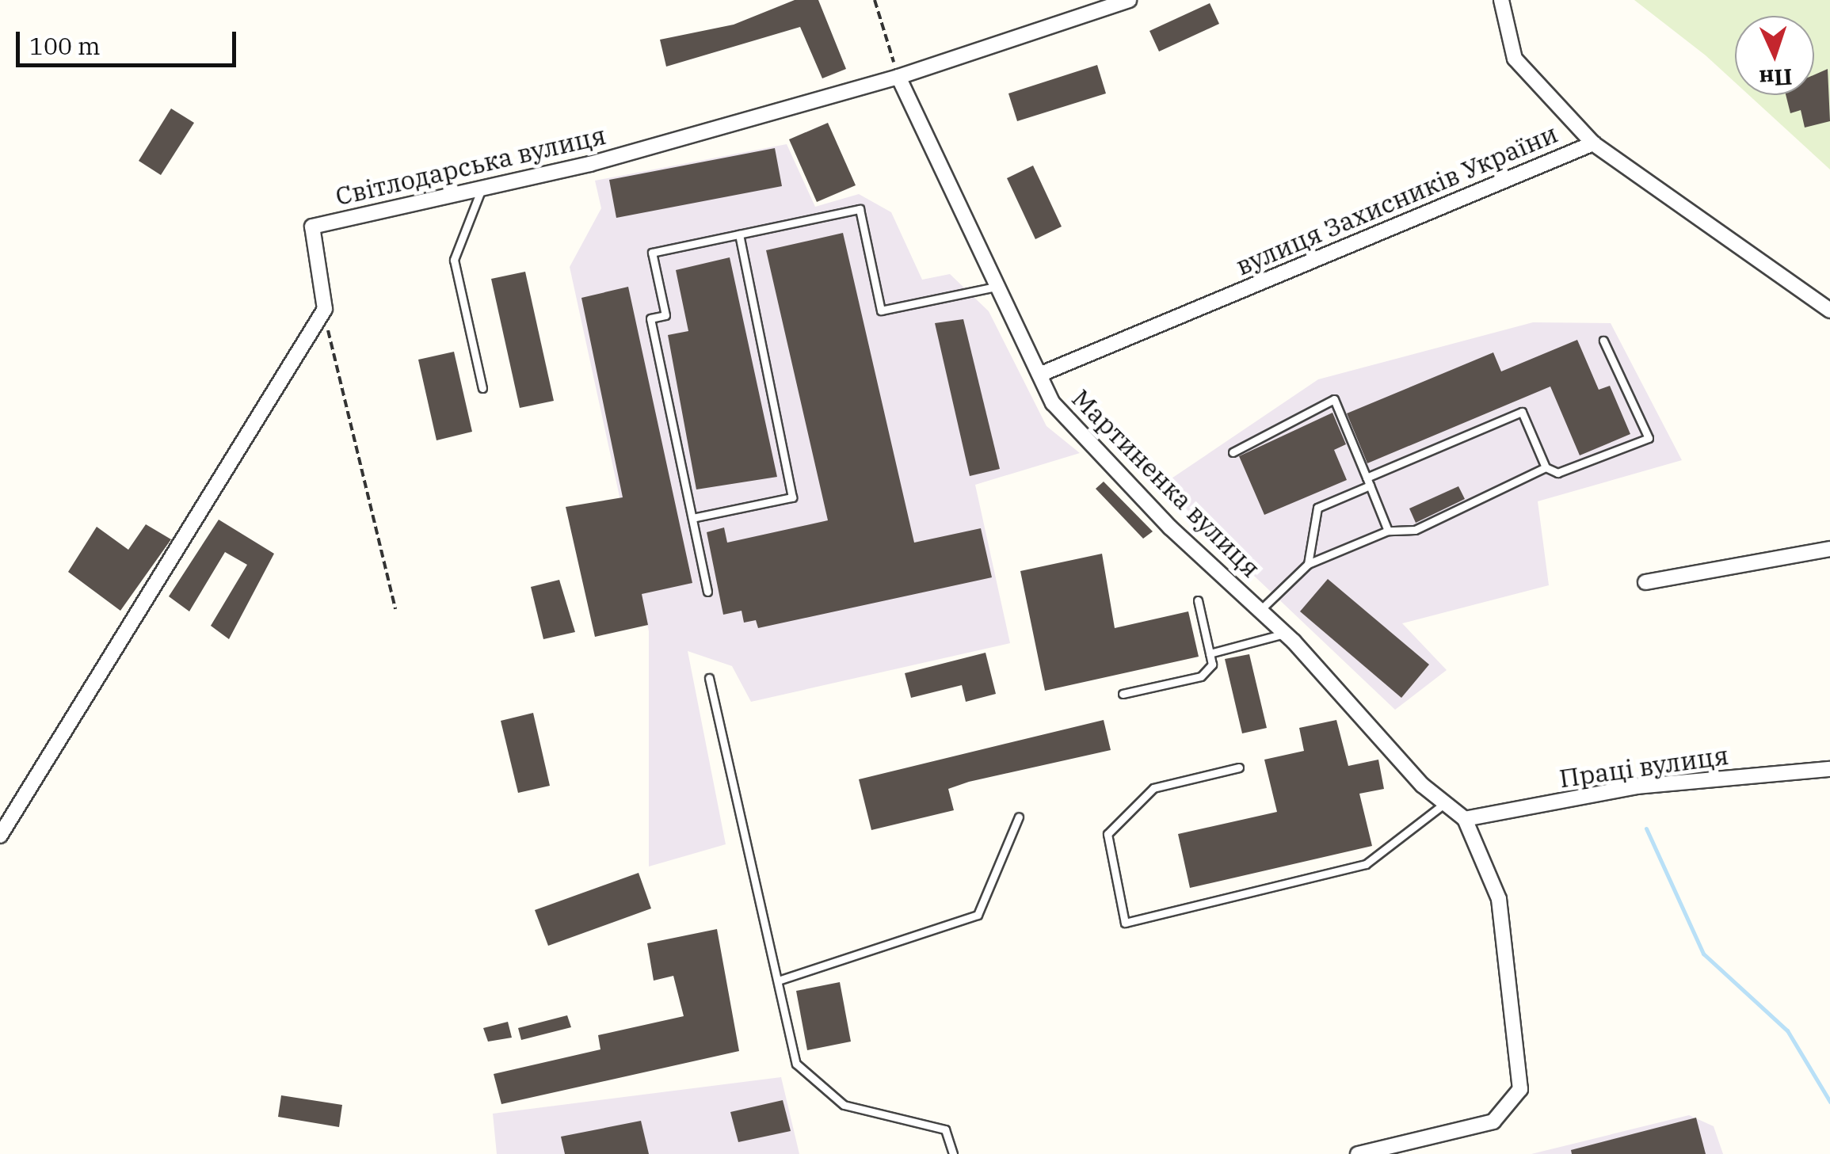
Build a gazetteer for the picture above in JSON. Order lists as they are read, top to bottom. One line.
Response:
{"streets":{"street":["Світлодарська вулиця","вулиця Захисників України","Мартиненка вулиця","Праці вулиця"]},"crossings":[["Світлодарська вулиця","Мартиненка вулиця"],["вулиця Захисників України","Мартиненка вулиця"],["Мартиненка вулиця","Праці вулиця"]],"scale_bar":"100 m","north":"bottom"}
